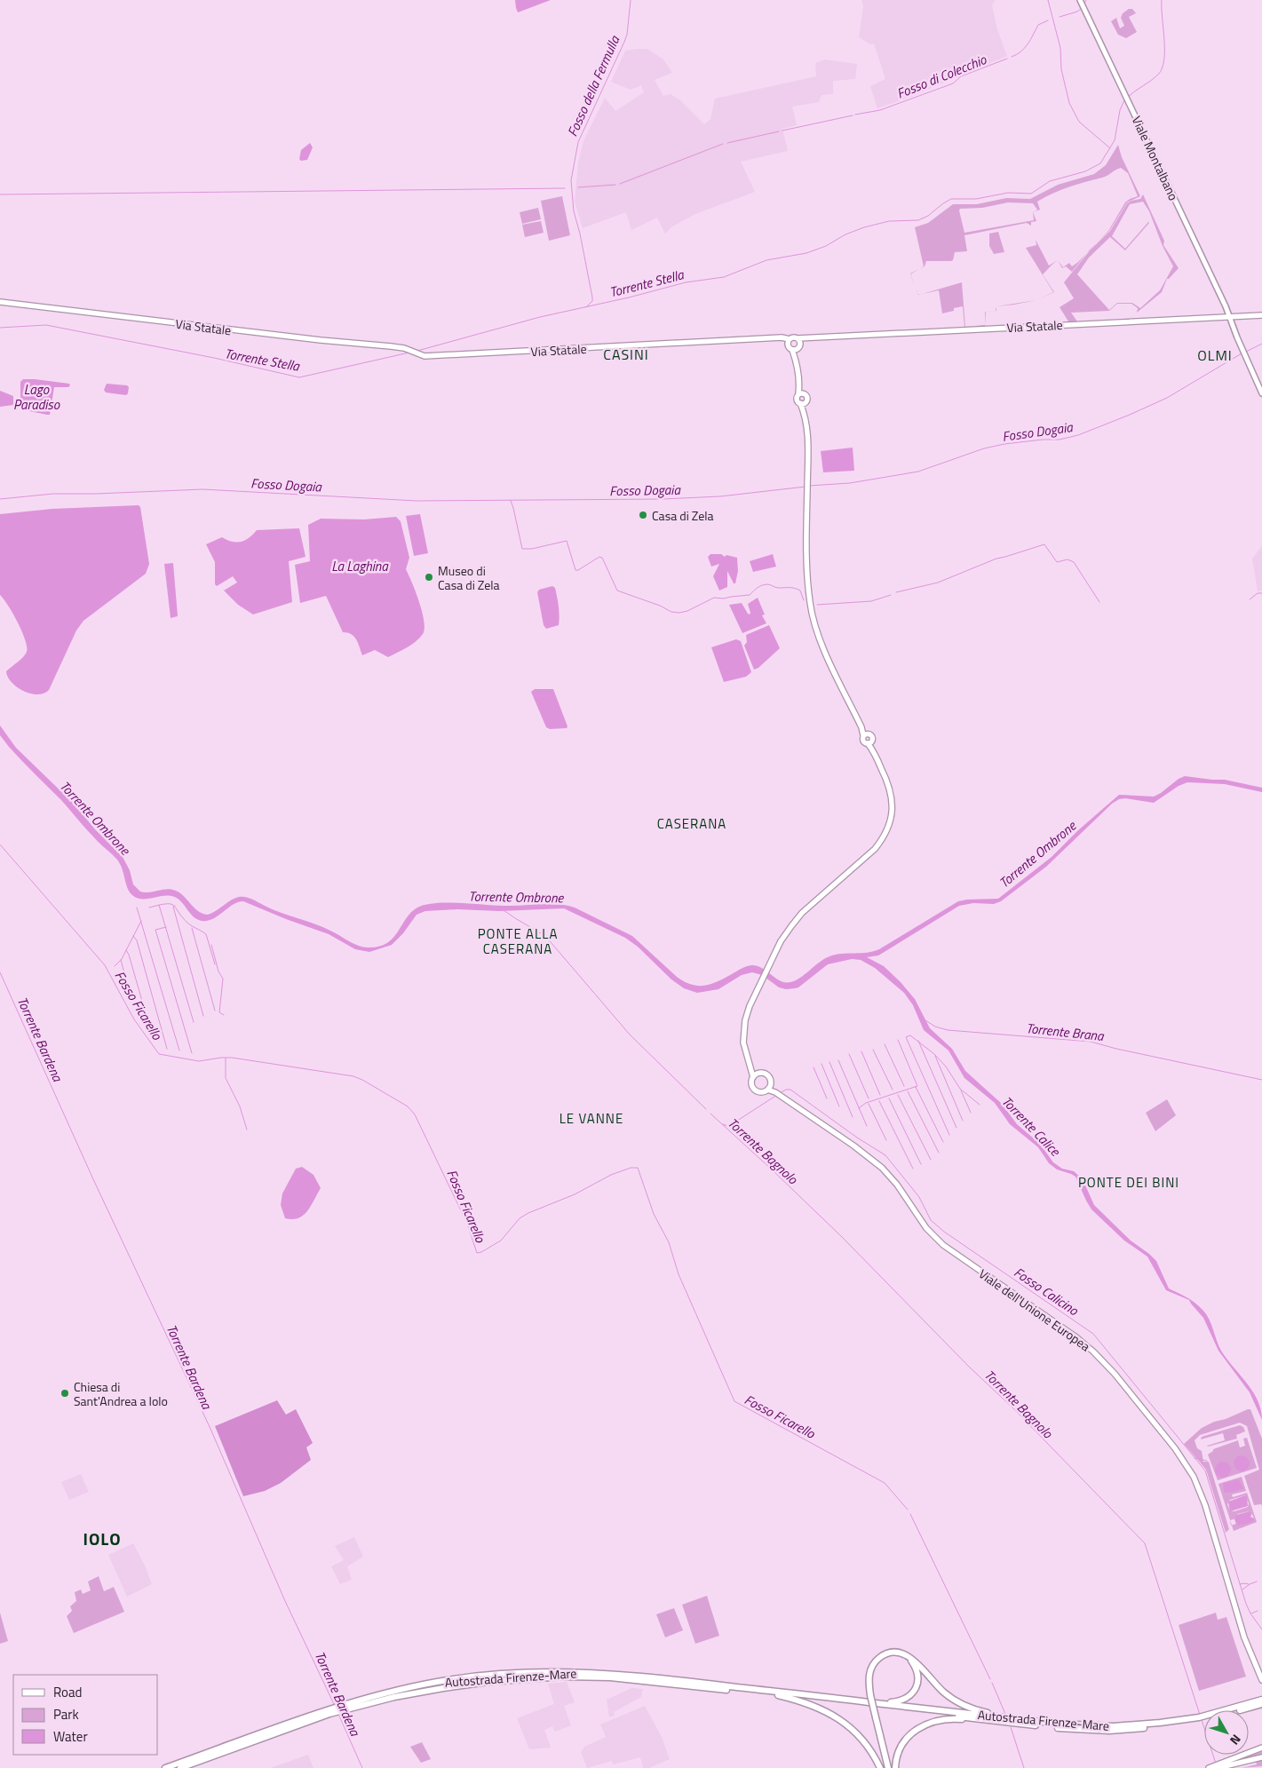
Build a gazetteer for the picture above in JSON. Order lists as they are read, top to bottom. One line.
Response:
{"streets":{"highway":["Autostrada Firenze-Mare"],"main road":["Viale Montalbano","Via Statale","Viale dell'Unione Europea"]},"crossings":[["Viale Montalbano","Via Statale"]],"districts":["CASINI","OLMI","CASERANA","PONTE ALLA CASERANA","LE VANNE","PONTE DEI BINI","IOLO"],"water":["Fosso di Colecchio","Fosso della Fermulla","Torrente Stella","Lago Paradiso","Fosso Dogaia","La Laghina","Torrente Ombrone","Fosso Ficarello","Torrente Brana","Torrente Bardena","Torrente Calice","Torrente Bagnolo","Fosso Calicino"],"places":["Casa di Zela","Museo di Casa di Zela","Chiesa di Sant'Andrea a Iolo"],"legend":["Road","Park","Water"],"north":"bottom right"}
